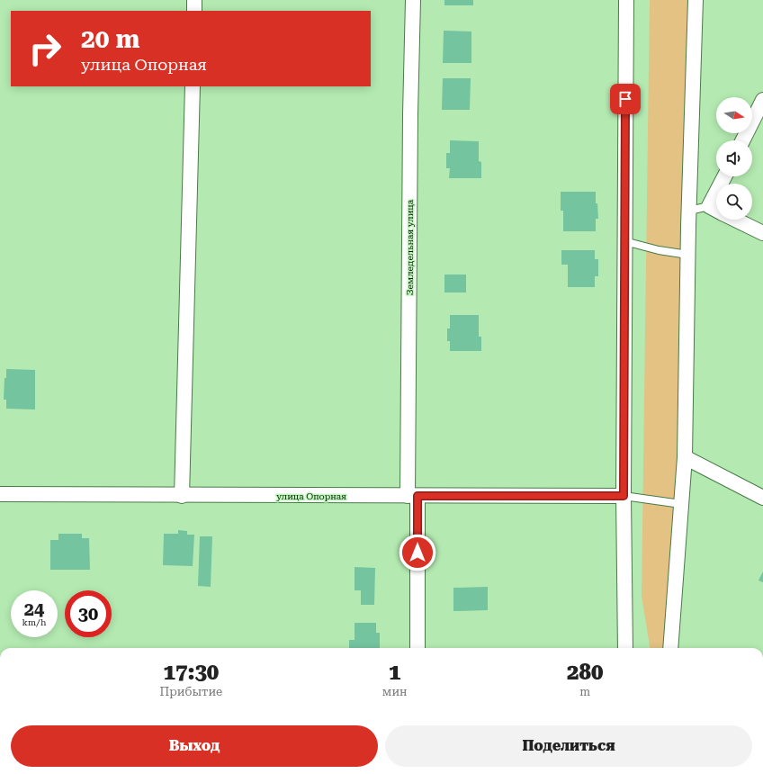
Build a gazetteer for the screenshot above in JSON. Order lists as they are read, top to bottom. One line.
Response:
{"streets":{"street":["Земледельная улица","улица Опорная"]},"crossings":[["Земледельная улица","улица Опорная"]],"north":"right","page":{"turn":["20 m","улица Опорная"],"speed":"24 km/h","limit":"30","eta":["17:30","Прибытие","1","мин","280","m"],"buttons":["Выход","Поделиться"]}}
